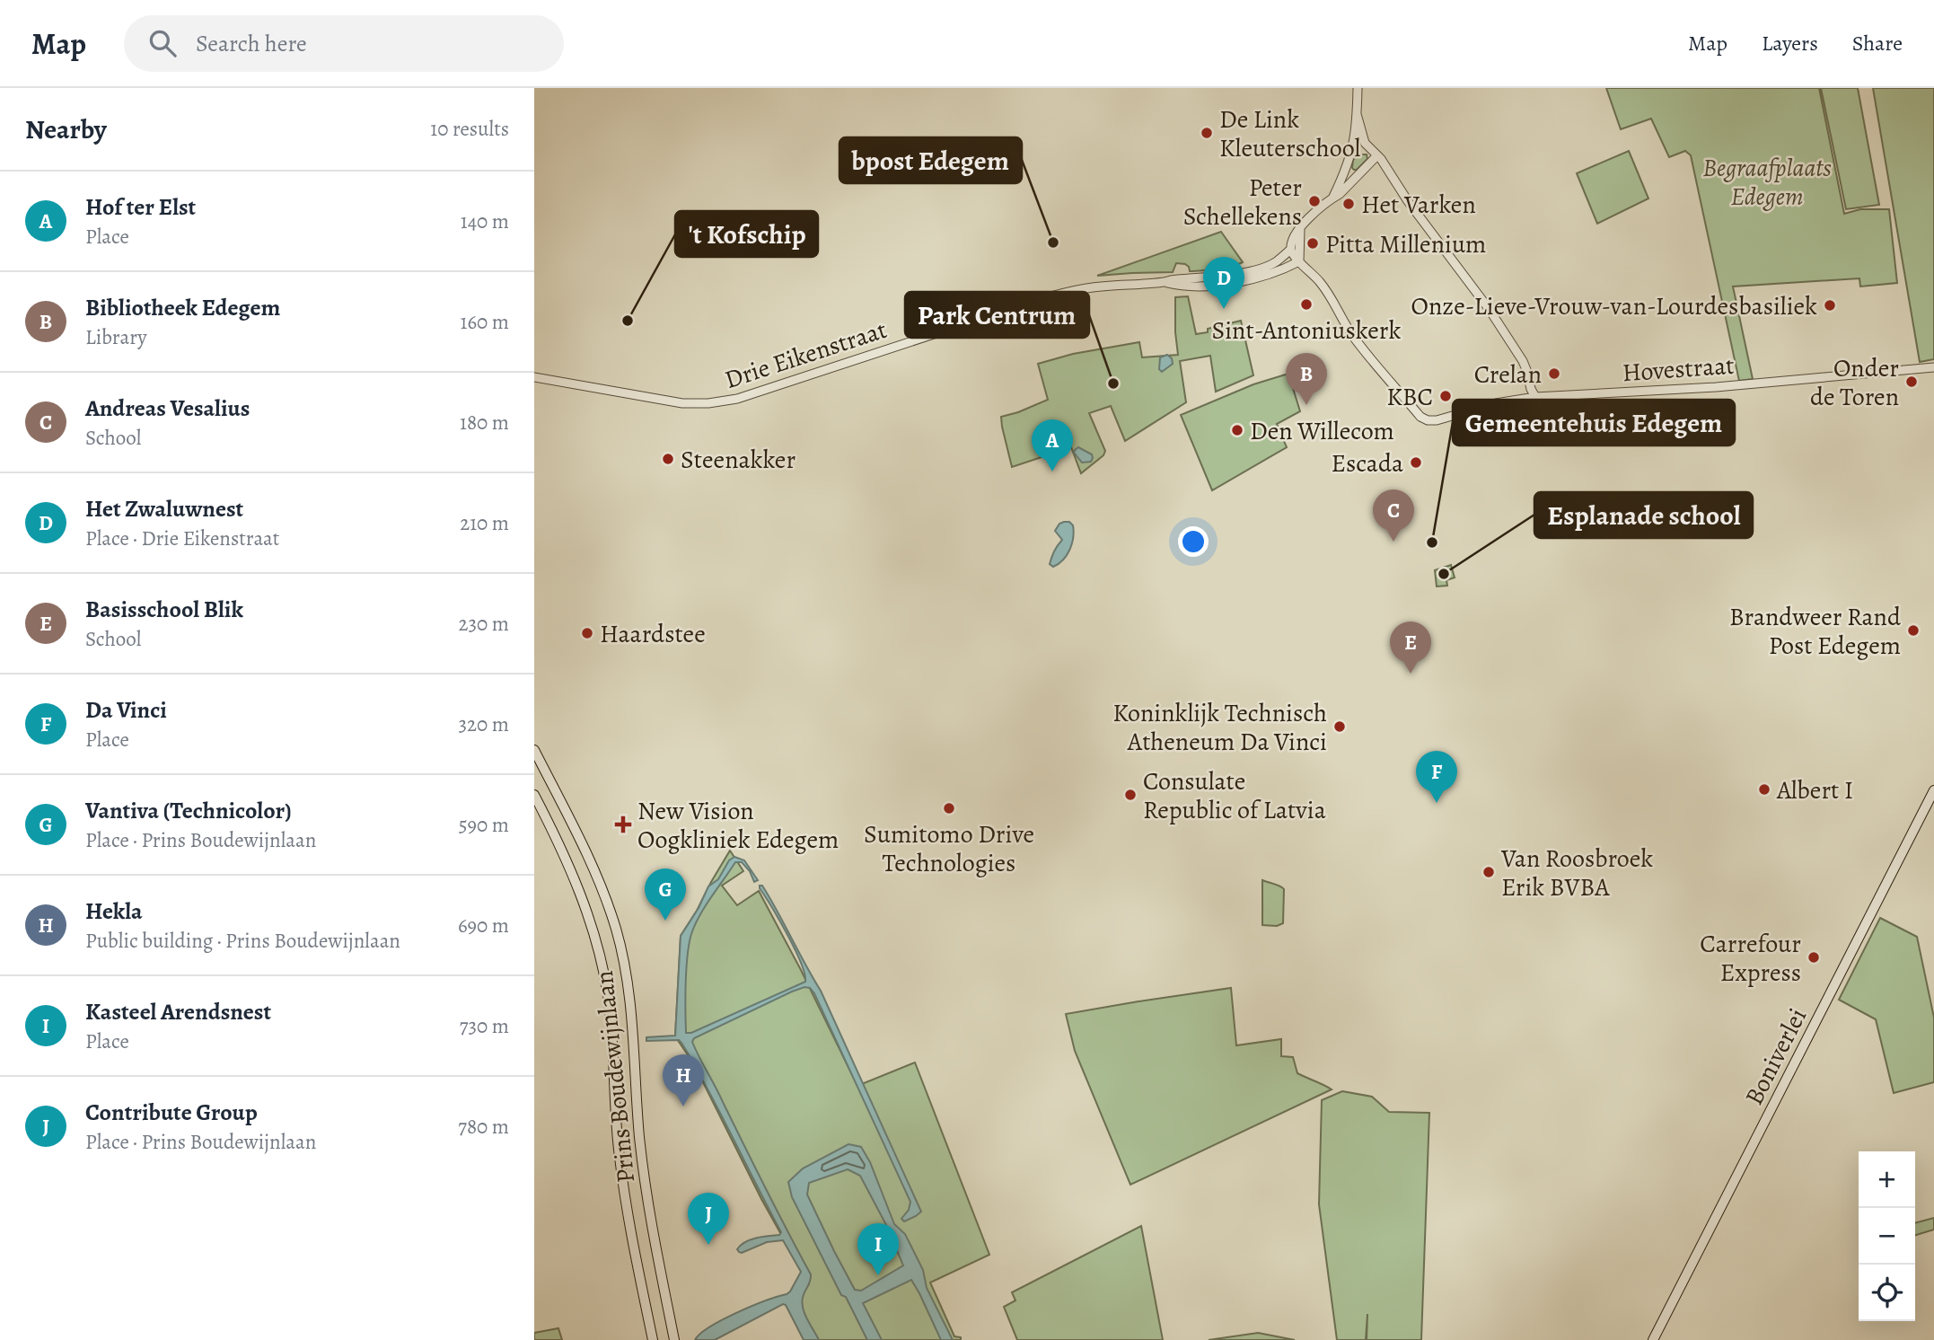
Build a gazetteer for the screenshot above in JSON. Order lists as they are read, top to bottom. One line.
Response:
{"streets":{"main road":["Boniverlei","Prins Boudewijnlaan"],"street":["Drie Eikenstraat","Hovestraat"]},"crossings":[["Drie Eikenstraat","Hovestraat"]],"parks":["Begraafplaats Edegem"],"places":{"other":["De Link Kleuterschool","Peter Schellekens","Het Varken","bpost Edegem","Pitta Millenium","Sint-Antoniuskerk","Onze-Lieve-Vrouw-van-Lourdesbasiliek","'t Kofschip","Crelan","Onder de Toren","Park Centrum","KBC","Den Willecom","Steenakker","Escada","Gemeentehuis Edegem","Esplanade school","Brandweer Rand Post Edegem","Haardstee","Koninklijk Technisch Atheneum Da Vinci","Albert I","Consulate Republic of Latvia","Sumitomo Drive Technologies","Van Roosbroek Erik BVBA","Carrefour Express"],"health":["New Vision Oogkliniek Edegem"]},"page":{"header":"Map","search":"Search here","nav":["Map","Layers","Share"],"heading":["Nearby","10 results"],"list":[{"mark":"A","name":"Hof ter Elst","note":"Place","value":"140 m"},{"mark":"B","name":"Bibliotheek Edegem","note":"Library","value":"160 m"},{"mark":"C","name":"Andreas Vesalius","note":"School","value":"180 m"},{"mark":"D","name":"Het Zwaluwnest","note":"Place · Drie Eikenstraat","value":"210 m"},{"mark":"E","name":"Basisschool Blik","note":"School","value":"230 m"},{"mark":"F","name":"Da Vinci","note":"Place","value":"320 m"},{"mark":"G","name":"Vantiva (Technicolor)","note":"Place · Prins Boudewijnlaan","value":"590 m"},{"mark":"H","name":"Hekla","note":"Public building · Prins Boudewijnlaan","value":"690 m"},{"mark":"I","name":"Kasteel Arendsnest","note":"Place","value":"730 m"},{"mark":"J","name":"Contribute Group","note":"Place · Prins Boudewijnlaan","value":"780 m"}],"pins":["D","B","A","C","E","F","G","H","J","I"],"map_buttons":["+","−"]}}
